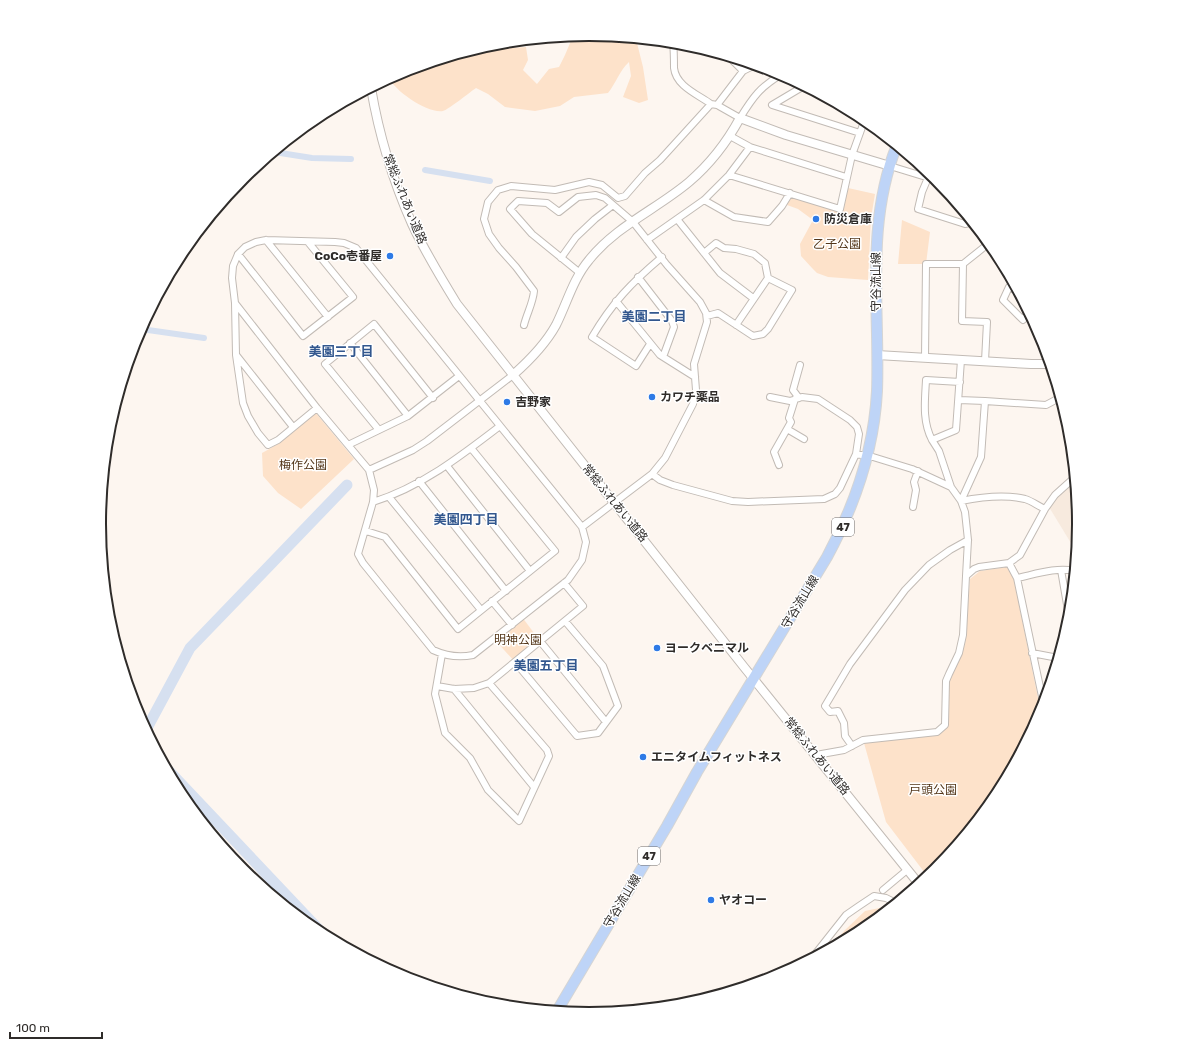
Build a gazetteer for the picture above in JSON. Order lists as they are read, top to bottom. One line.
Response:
{"streets":{"main road":["守谷流山線","47"],"street":["常総ふれあい道路"]},"crossings":[["常総ふれあい道路","守谷流山線"]],"districts":["美園二丁目","美園三丁目","美園四丁目","美園五丁目"],"parks":["乙子公園","梅作公園","明神公園","戸頭公園"],"places":["防災倉庫","CoCo壱番屋","カワチ薬品","吉野家","ヨークベニマル","エニタイムフィットネス","ヤオコー"],"scale_bar":"100 m"}
